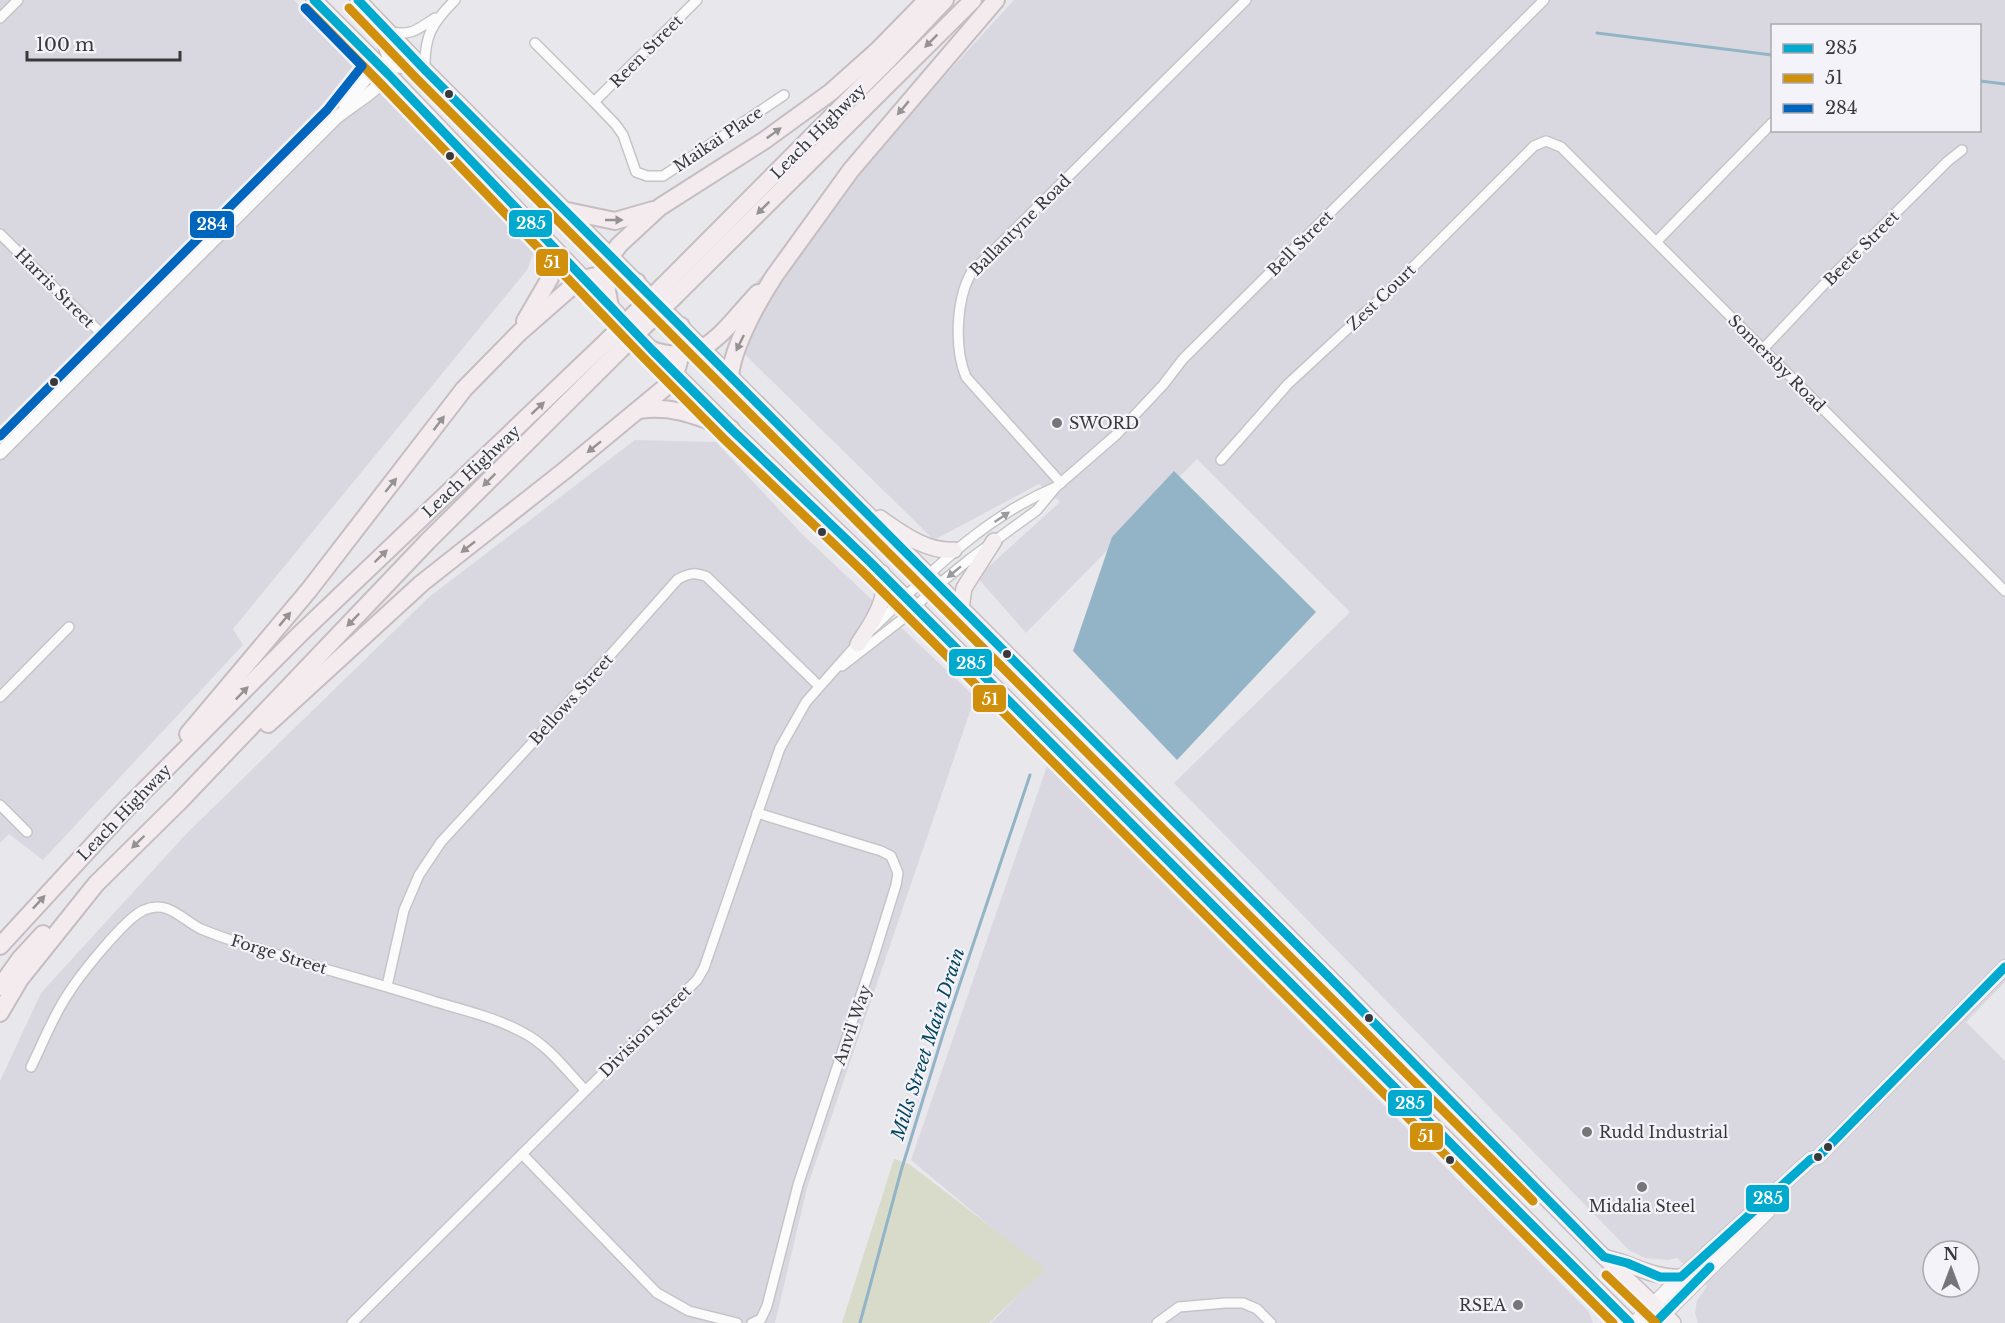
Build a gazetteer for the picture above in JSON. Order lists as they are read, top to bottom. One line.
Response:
{"streets":{"highway":["Leach Highway"],"street":["Reen Street","Maikai Place","Ballantyne Road","Bell Street","Beete Street","Harris Street","Zest Court","Somersby Road","Bellows Street","Forge Street","Anvil Way","Division Street"]},"crossings":[["Reen Street","Maikai Place"],["Ballantyne Road","Bell Street"],["Beete Street","Somersby Road"],["Zest Court","Somersby Road"],["Bellows Street","Forge Street"],["Bellows Street","Division Street"],["Forge Street","Division Street"],["Anvil Way","Division Street"]],"water":["Mills Street Main Drain"],"places":["SWORD","Rudd Industrial","Midalia Steel","RSEA"],"lines":["transit line 285","transit line 51","transit line 284"],"legend":["285","51","284"],"scale_bar":"100 m","north":"top"}
